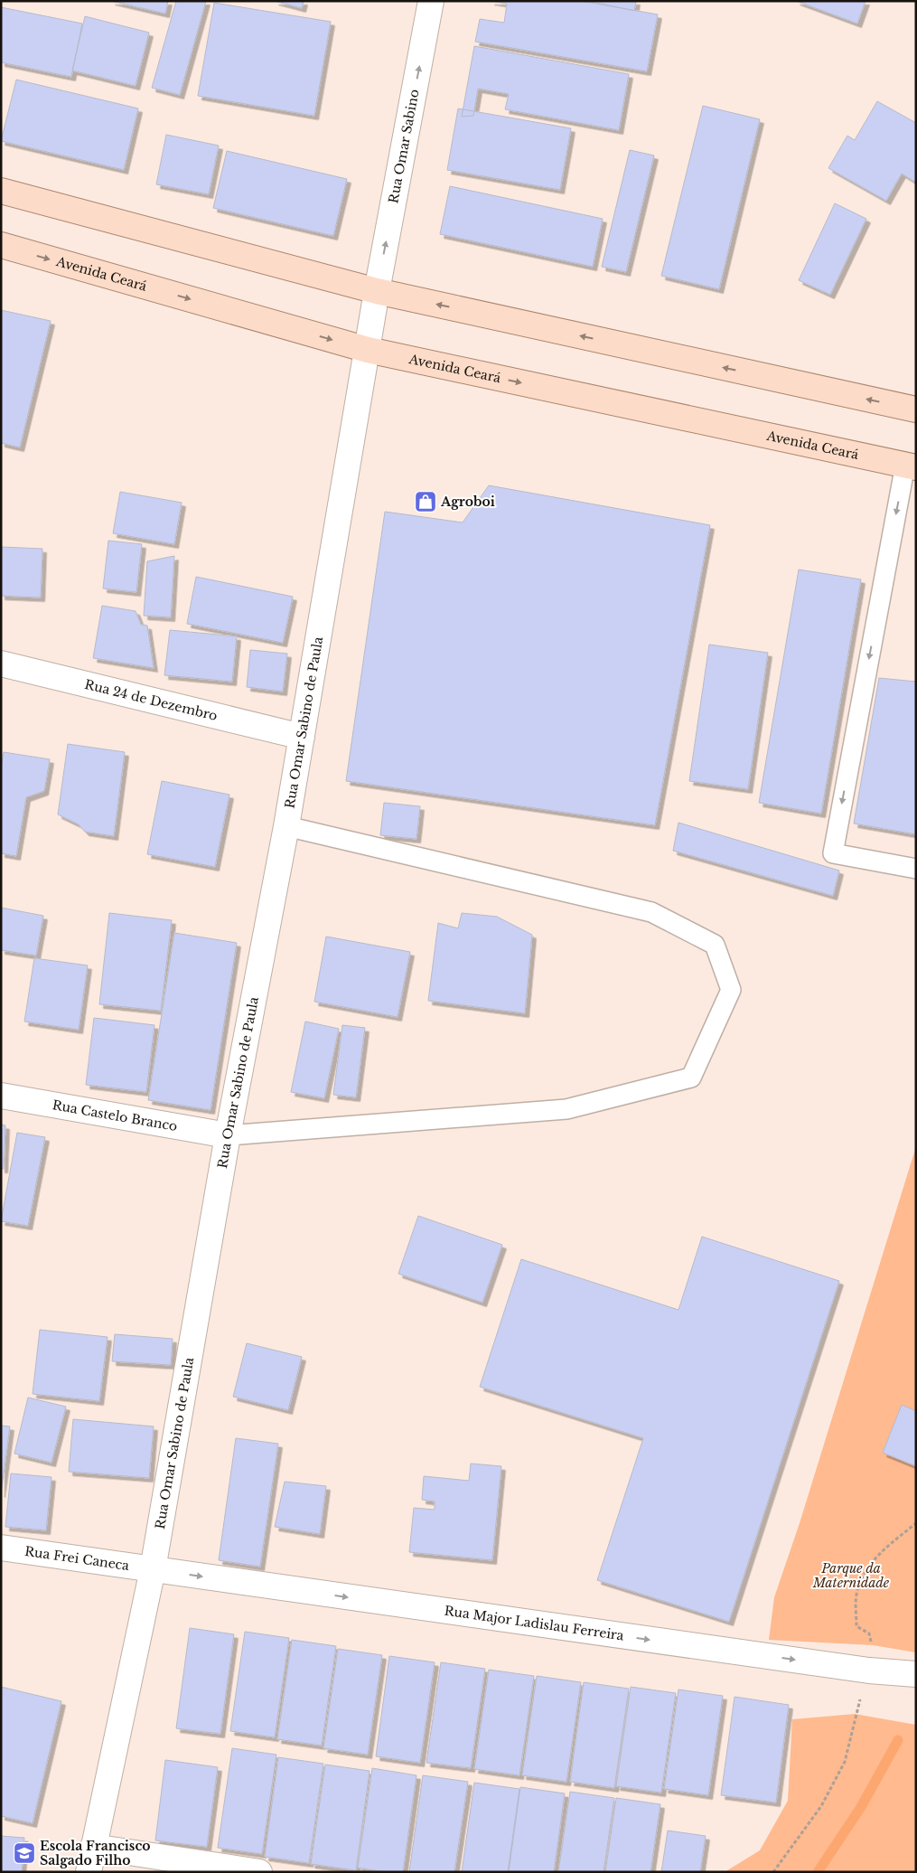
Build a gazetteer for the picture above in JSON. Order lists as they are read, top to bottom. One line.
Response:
{"streets":{"main road":["Avenida Ceará"],"street":["Rua Omar Sabino","Rua 24 de Dezembro","Rua Omar Sabino de Paula","Rua Castelo Branco","Rua Frei Caneca","Rua Major Ladislau Ferreira"]},"crossings":[["Rua Omar Sabino","Rua Omar Sabino de Paula"],["Avenida Ceará","Rua Omar Sabino de Paula"],["Rua 24 de Dezembro","Rua Omar Sabino de Paula"],["Rua Omar Sabino de Paula","Rua Castelo Branco"],["Rua Omar Sabino de Paula","Rua Frei Caneca"],["Rua Omar Sabino de Paula","Rua Major Ladislau Ferreira"],["Rua Frei Caneca","Rua Major Ladislau Ferreira"]],"one_way":["Rua Omar Sabino","Rua Major Ladislau Ferreira"],"parks":["Parque da Maternidade"],"places":{"shop":["Agroboi"],"school or university":["Escola Francisco Salgado Filho"]}}
